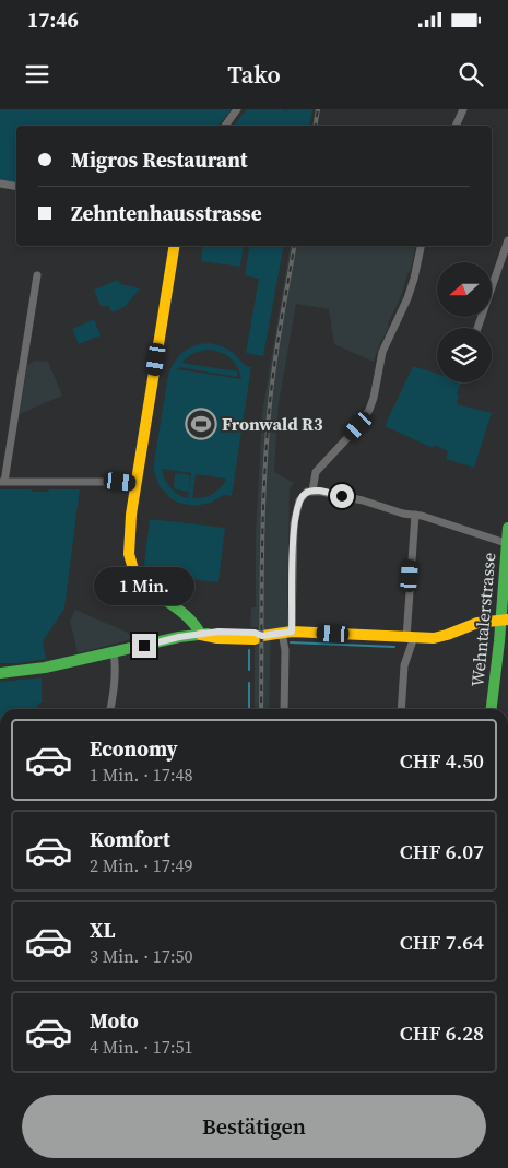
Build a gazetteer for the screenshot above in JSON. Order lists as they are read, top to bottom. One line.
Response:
{"streets":{"street":["Wehntalerstrasse"]},"places":{"sports":["Fronwald R3"]},"north":"left","page":{"status":"17:46","header":"Tako","banner":["Migros Restaurant","Zehntenhausstrasse"],"bubble":"1 Min.","list":[{"name":"Economy","note":"1 Min. · 17:48","value":"CHF 4.50"},{"name":"Komfort","note":"2 Min. · 17:49","value":"CHF 6.07"},{"name":"XL","note":"3 Min. · 17:50","value":"CHF 7.64"},{"name":"Moto","note":"4 Min. · 17:51","value":"CHF 6.28"}],"buttons":"Bestätigen"}}
